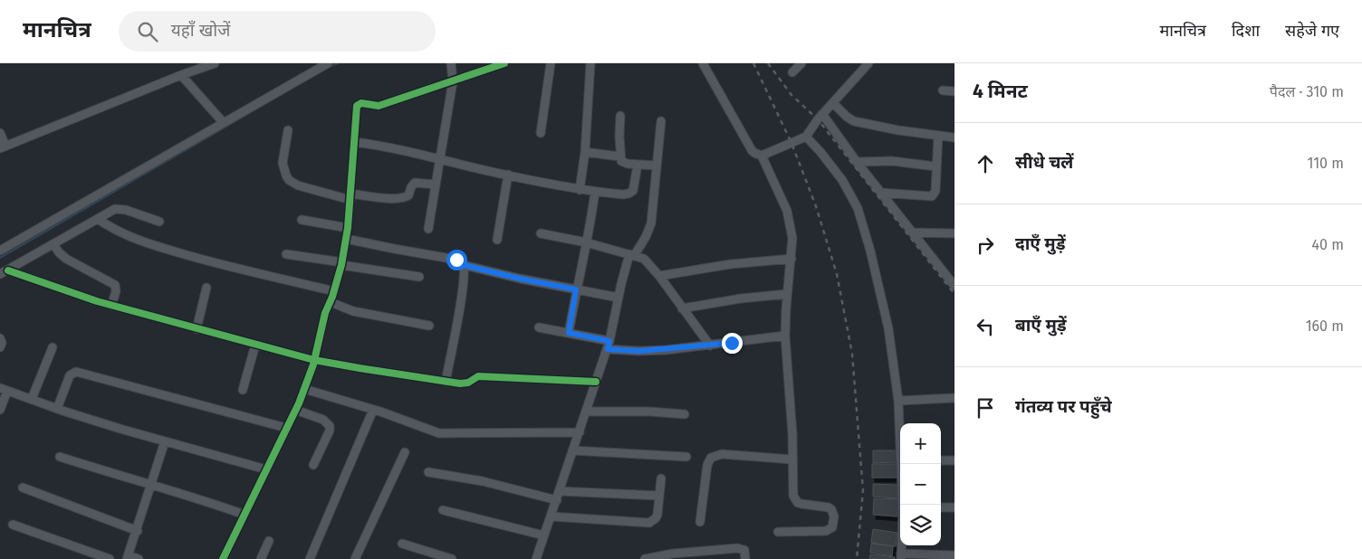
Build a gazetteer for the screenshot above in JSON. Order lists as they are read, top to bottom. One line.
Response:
{"page":{"header":"मानचित्र","search":"यहाँ खोजें","nav":["मानचित्र","दिशा","सहेजे गए"],"heading":["4 मिनट","पैदल · 310 m"],"list":[["सीधे चलें","110 m"],["दाएँ मुड़ें","40 m"],["बाएँ मुड़ें","160 m"],"गंतव्य पर पहुँचे"],"map_buttons":["+","−"]}}
